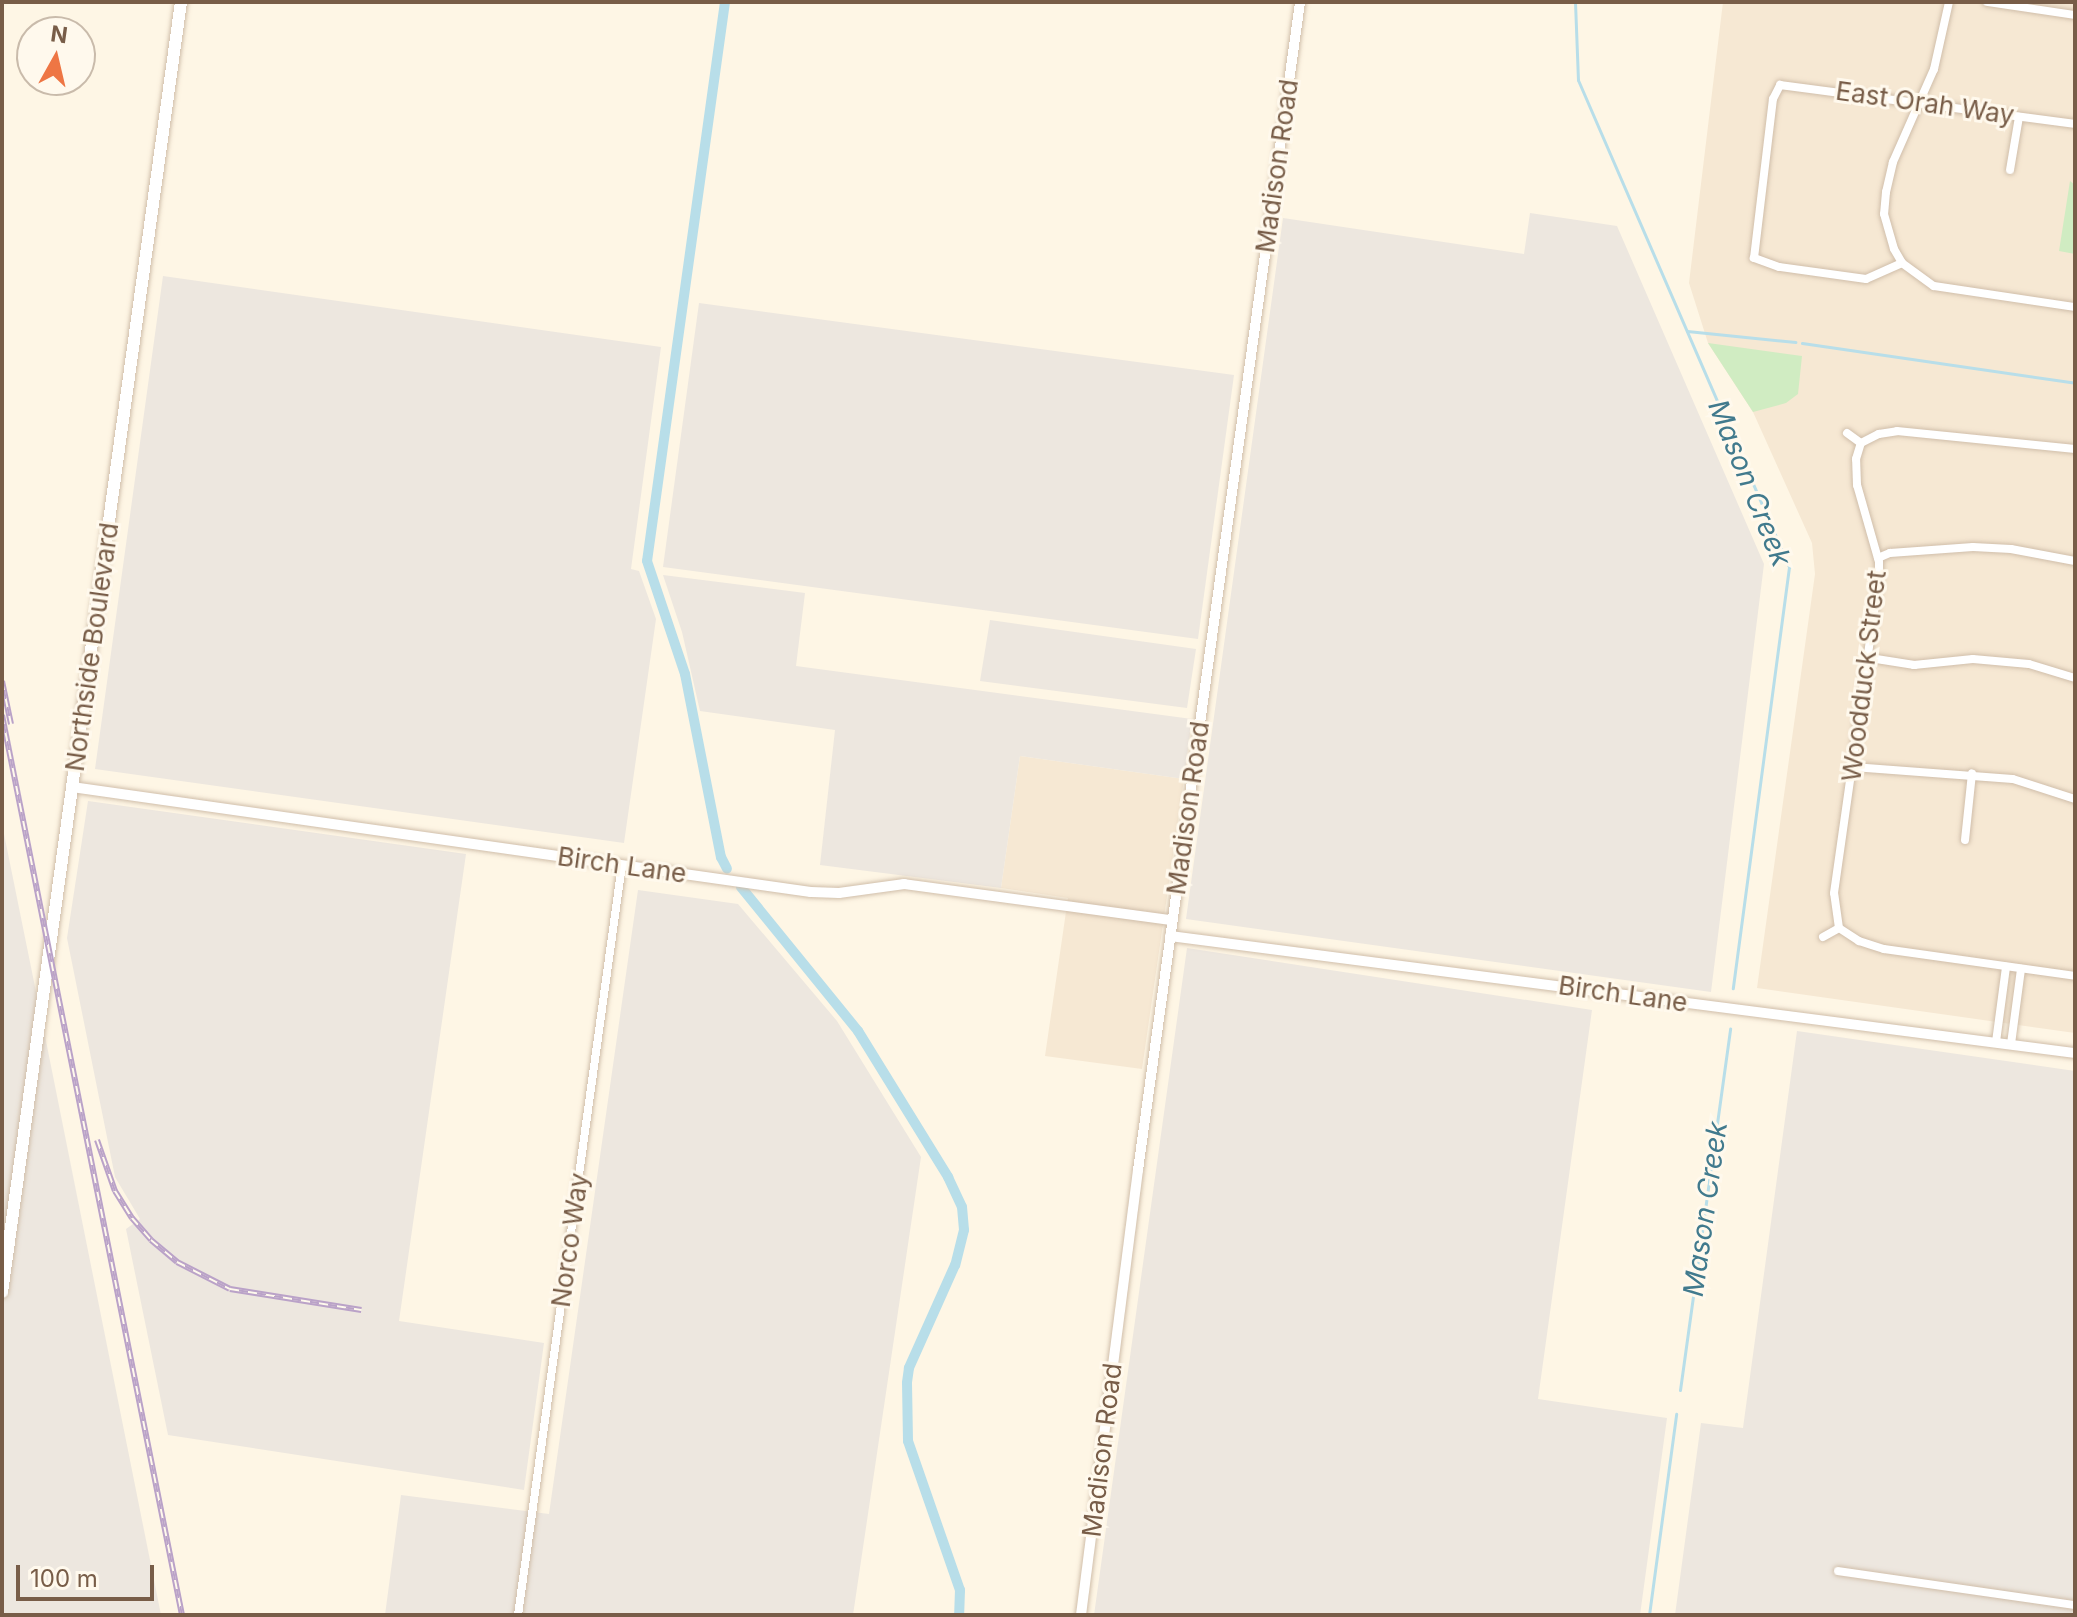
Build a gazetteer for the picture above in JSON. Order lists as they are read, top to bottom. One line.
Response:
{"streets":{"main road":["Northside Boulevard"],"street":["East Orah Way","Madison Road","Woodduck Street","Birch Lane","Norco Way"]},"crossings":[["Madison Road","Birch Lane"],["Northside Boulevard","Birch Lane"],["Birch Lane","Norco Way"]],"water":["Mason Creek"],"scale_bar":"100 m","north":"top"}
